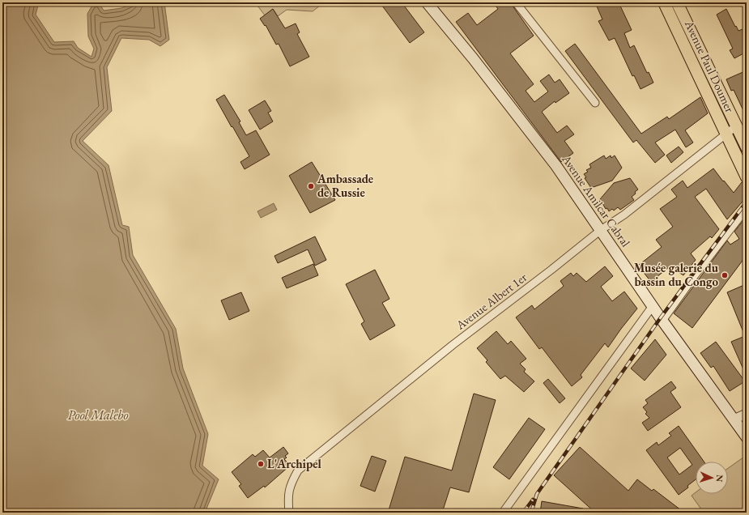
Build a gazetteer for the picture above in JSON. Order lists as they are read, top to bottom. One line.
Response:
{"streets":{"main road":["Avenue Paul Doumer","Avenue Amilcar Cabral"],"street":["Avenue Albert 1er"]},"crossings":[["Avenue Paul Doumer","Avenue Albert 1er"],["Avenue Amilcar Cabral","Avenue Albert 1er"]],"water":["Pool Malebo"],"places":["Ambassade de Russie","Musée galerie du bassin du Congo","L'Archipel"],"north":"right"}
